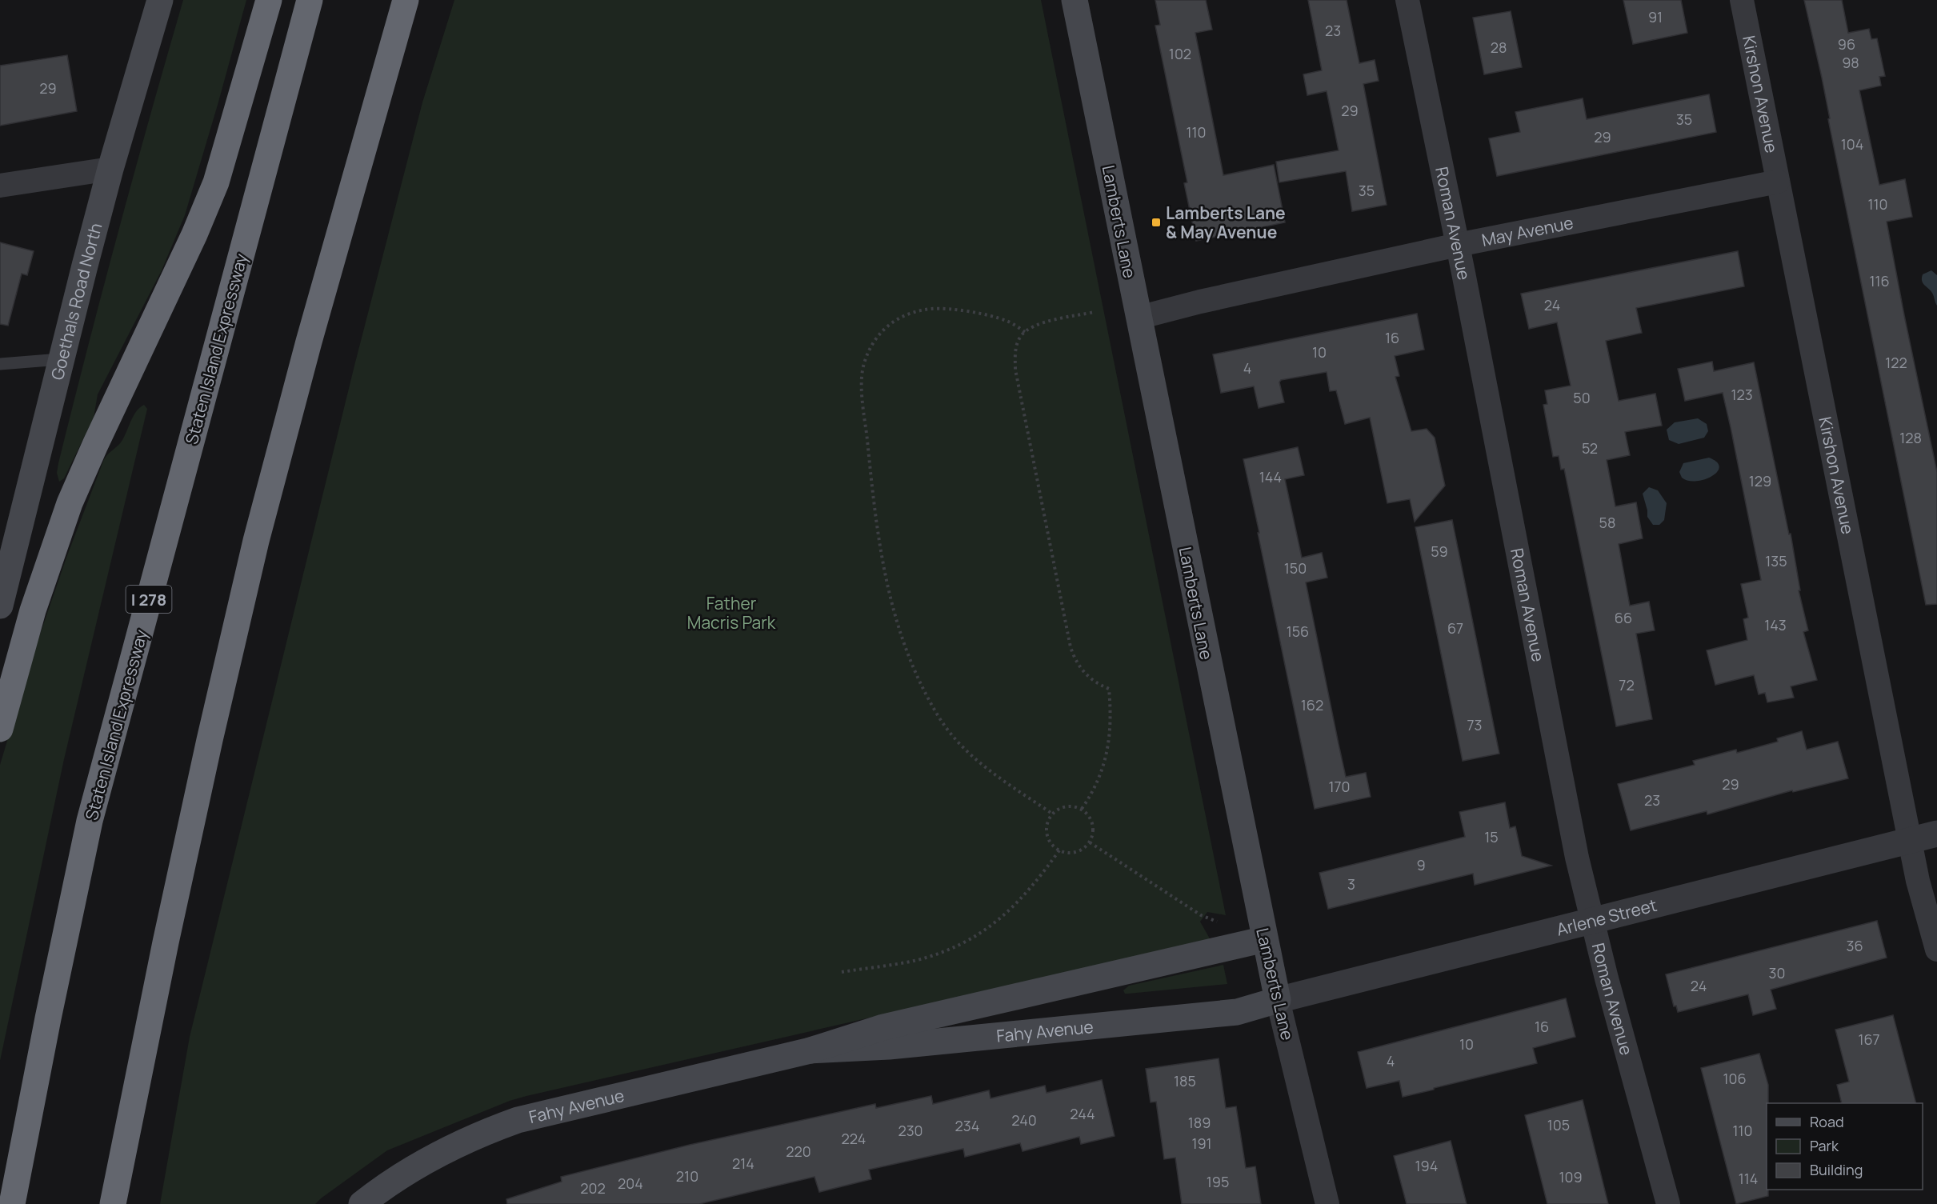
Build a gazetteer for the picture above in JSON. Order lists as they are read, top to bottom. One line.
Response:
{"streets":{"highway":["Staten Island Expressway","I 278"],"main road":["Lamberts Lane","Goethals Road North","Fahy Avenue"],"street":["Kirshon Avenue","Roman Avenue","May Avenue","Arlene Street"]},"crossings":[["Kirshon Avenue","May Avenue"],["Kirshon Avenue","Arlene Street"],["Lamberts Lane","May Avenue"],["Lamberts Lane","Arlene Street"],["Lamberts Lane","Fahy Avenue"],["Roman Avenue","May Avenue"],["Roman Avenue","Arlene Street"],["Arlene Street","Fahy Avenue"]],"parks":["Father Macris Park"],"places":{"transit":["Lamberts Lane & May Avenue"]},"house_numbers":["91","23","96","28","102","98","29","29","35","110","29","104","35","110","116","24","16","10","122","4","123","50","128","52","144","129","58","59","135","150","66","143","67","156","72","162","73","29","170","23","15","9","3","36","30","24","16","167","10","4","106","185","244","240","189","105","234","230","110","224","191","220","214","194","210","109","114","195","204","202"],"legend":["Road","Park","Building"]}
